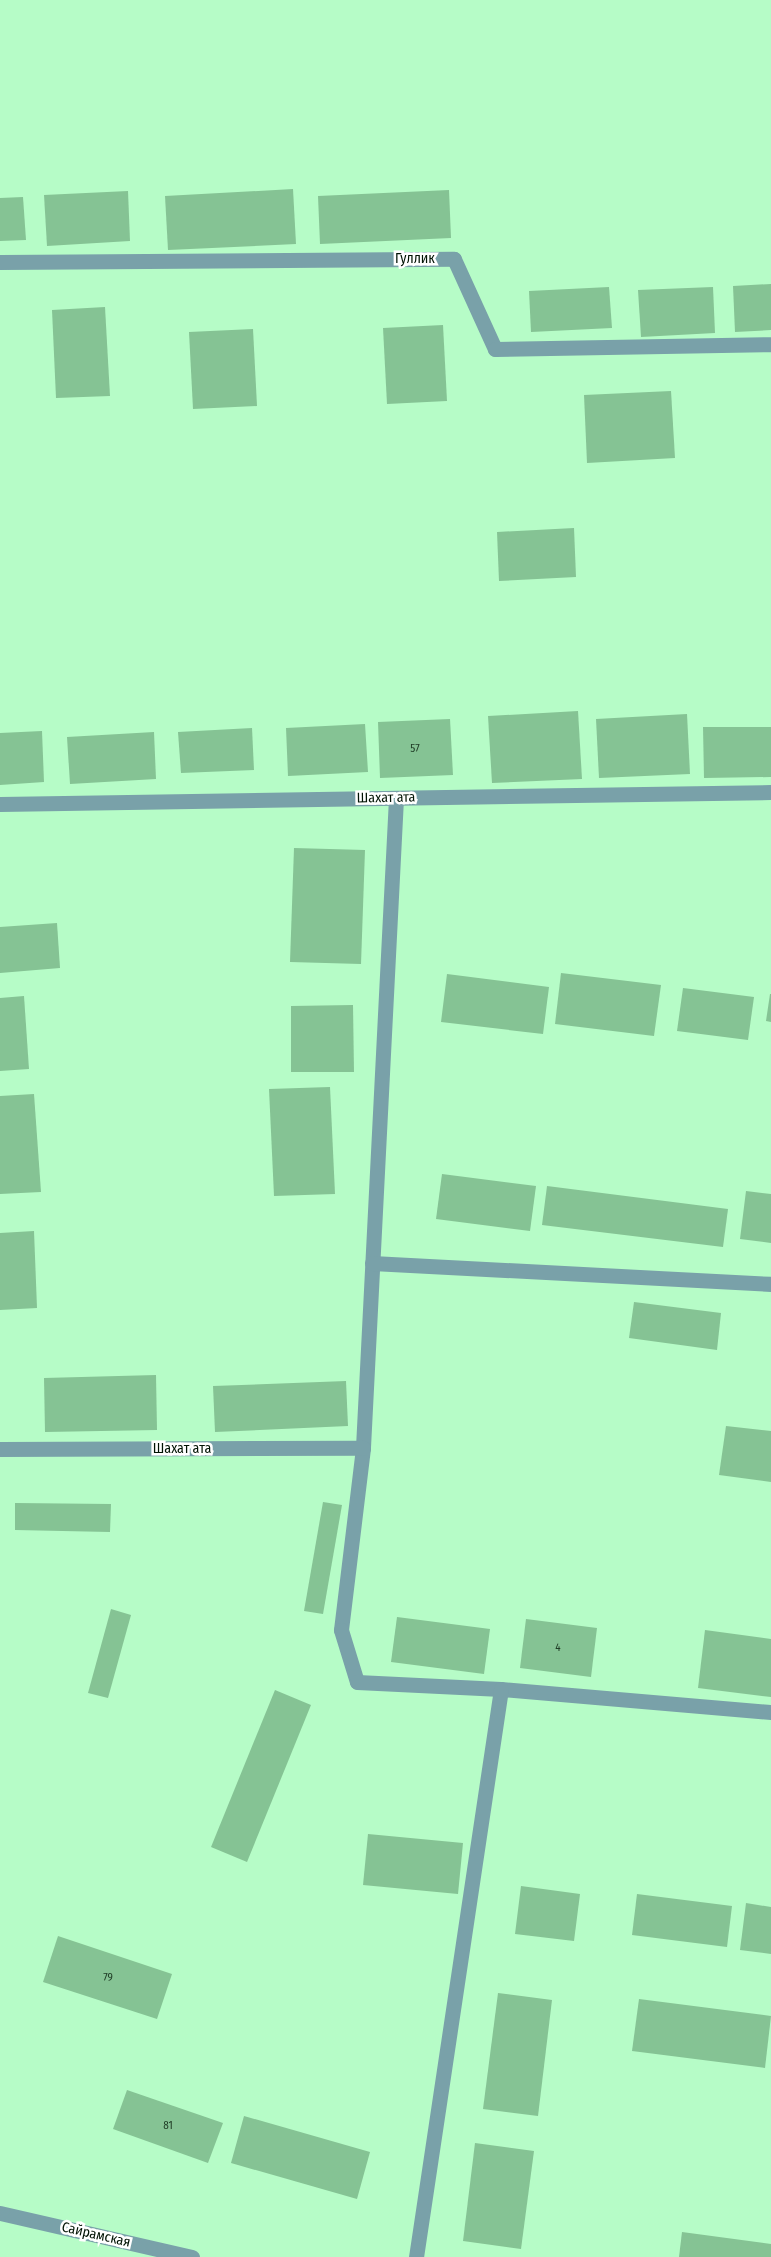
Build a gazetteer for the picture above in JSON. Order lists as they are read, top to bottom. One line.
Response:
{"streets":{"street":["Гуллик","Шахат ата","Сайрамская"]},"house_numbers":["57","4","79","81"]}
